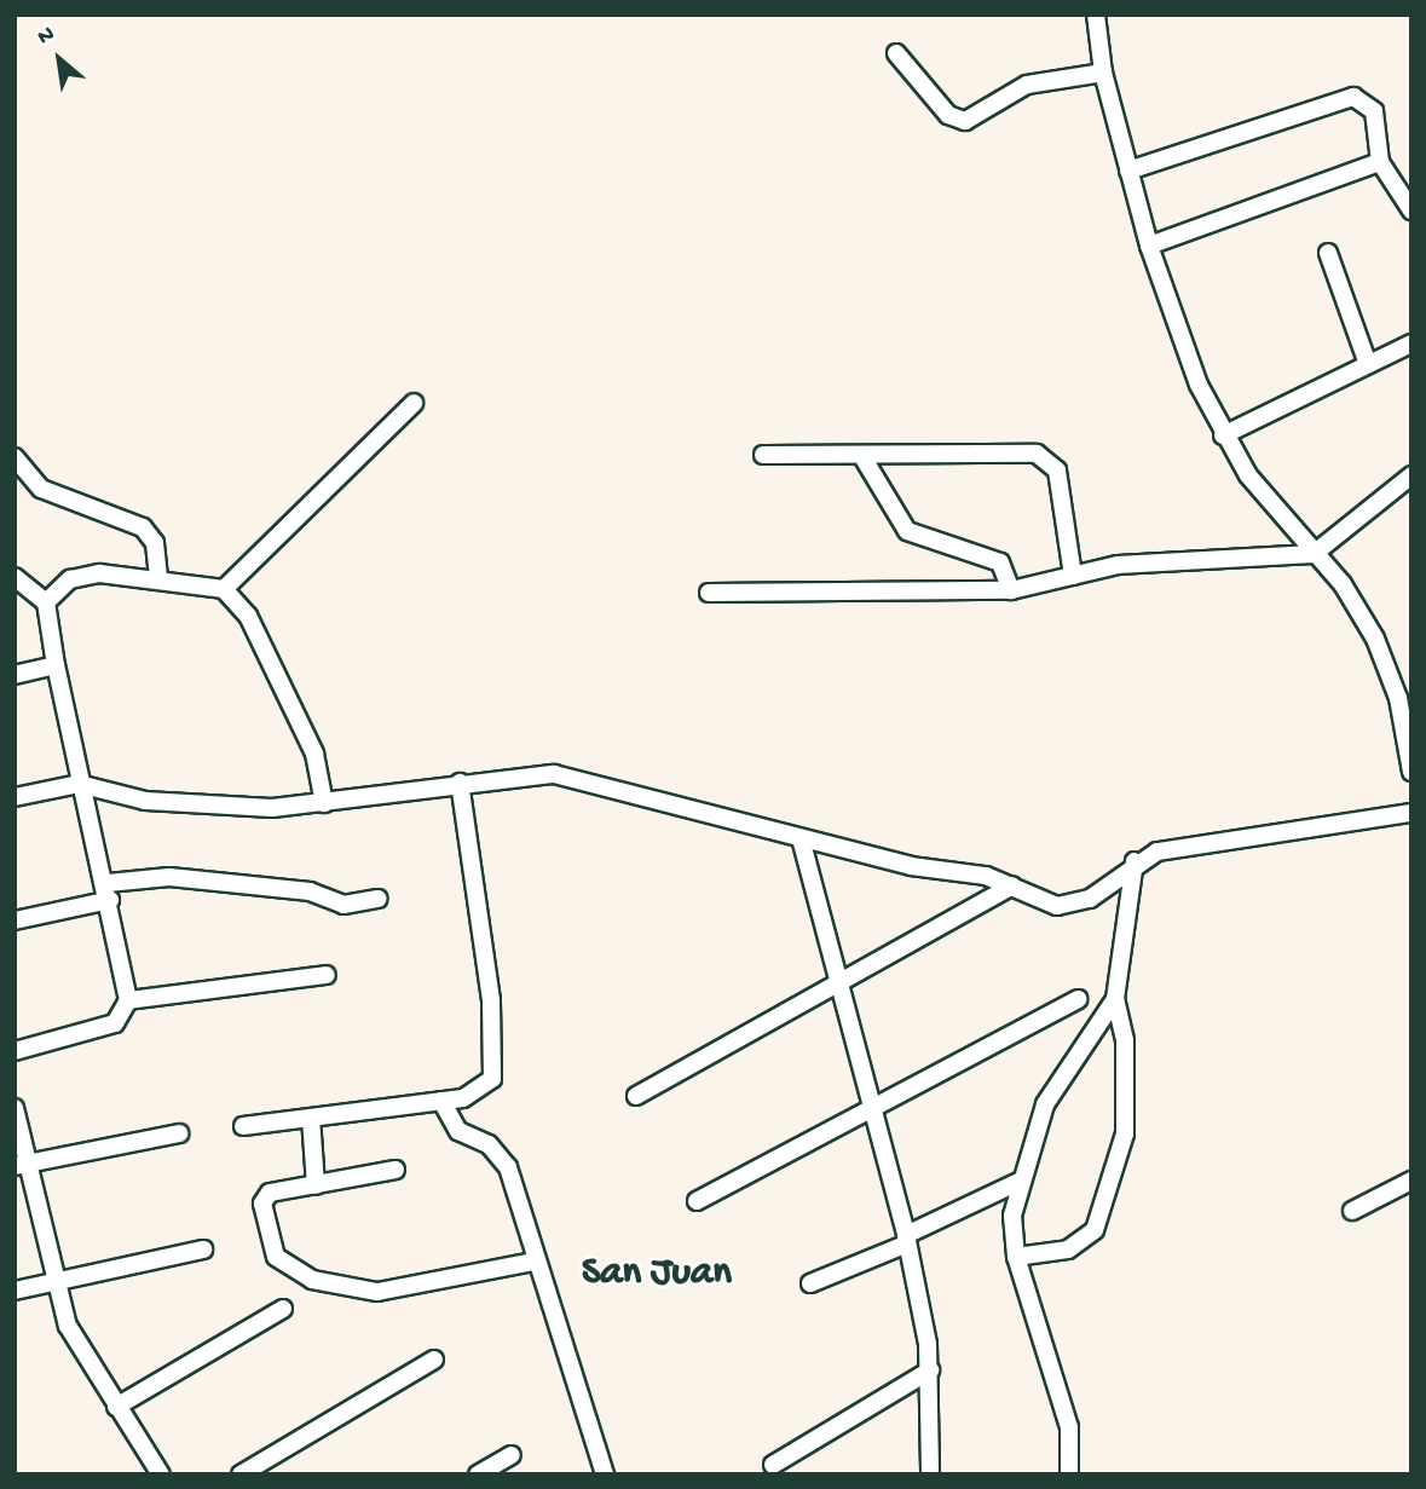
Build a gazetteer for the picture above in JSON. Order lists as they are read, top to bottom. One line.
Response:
{"districts":["San Juan"],"north":"top left"}
